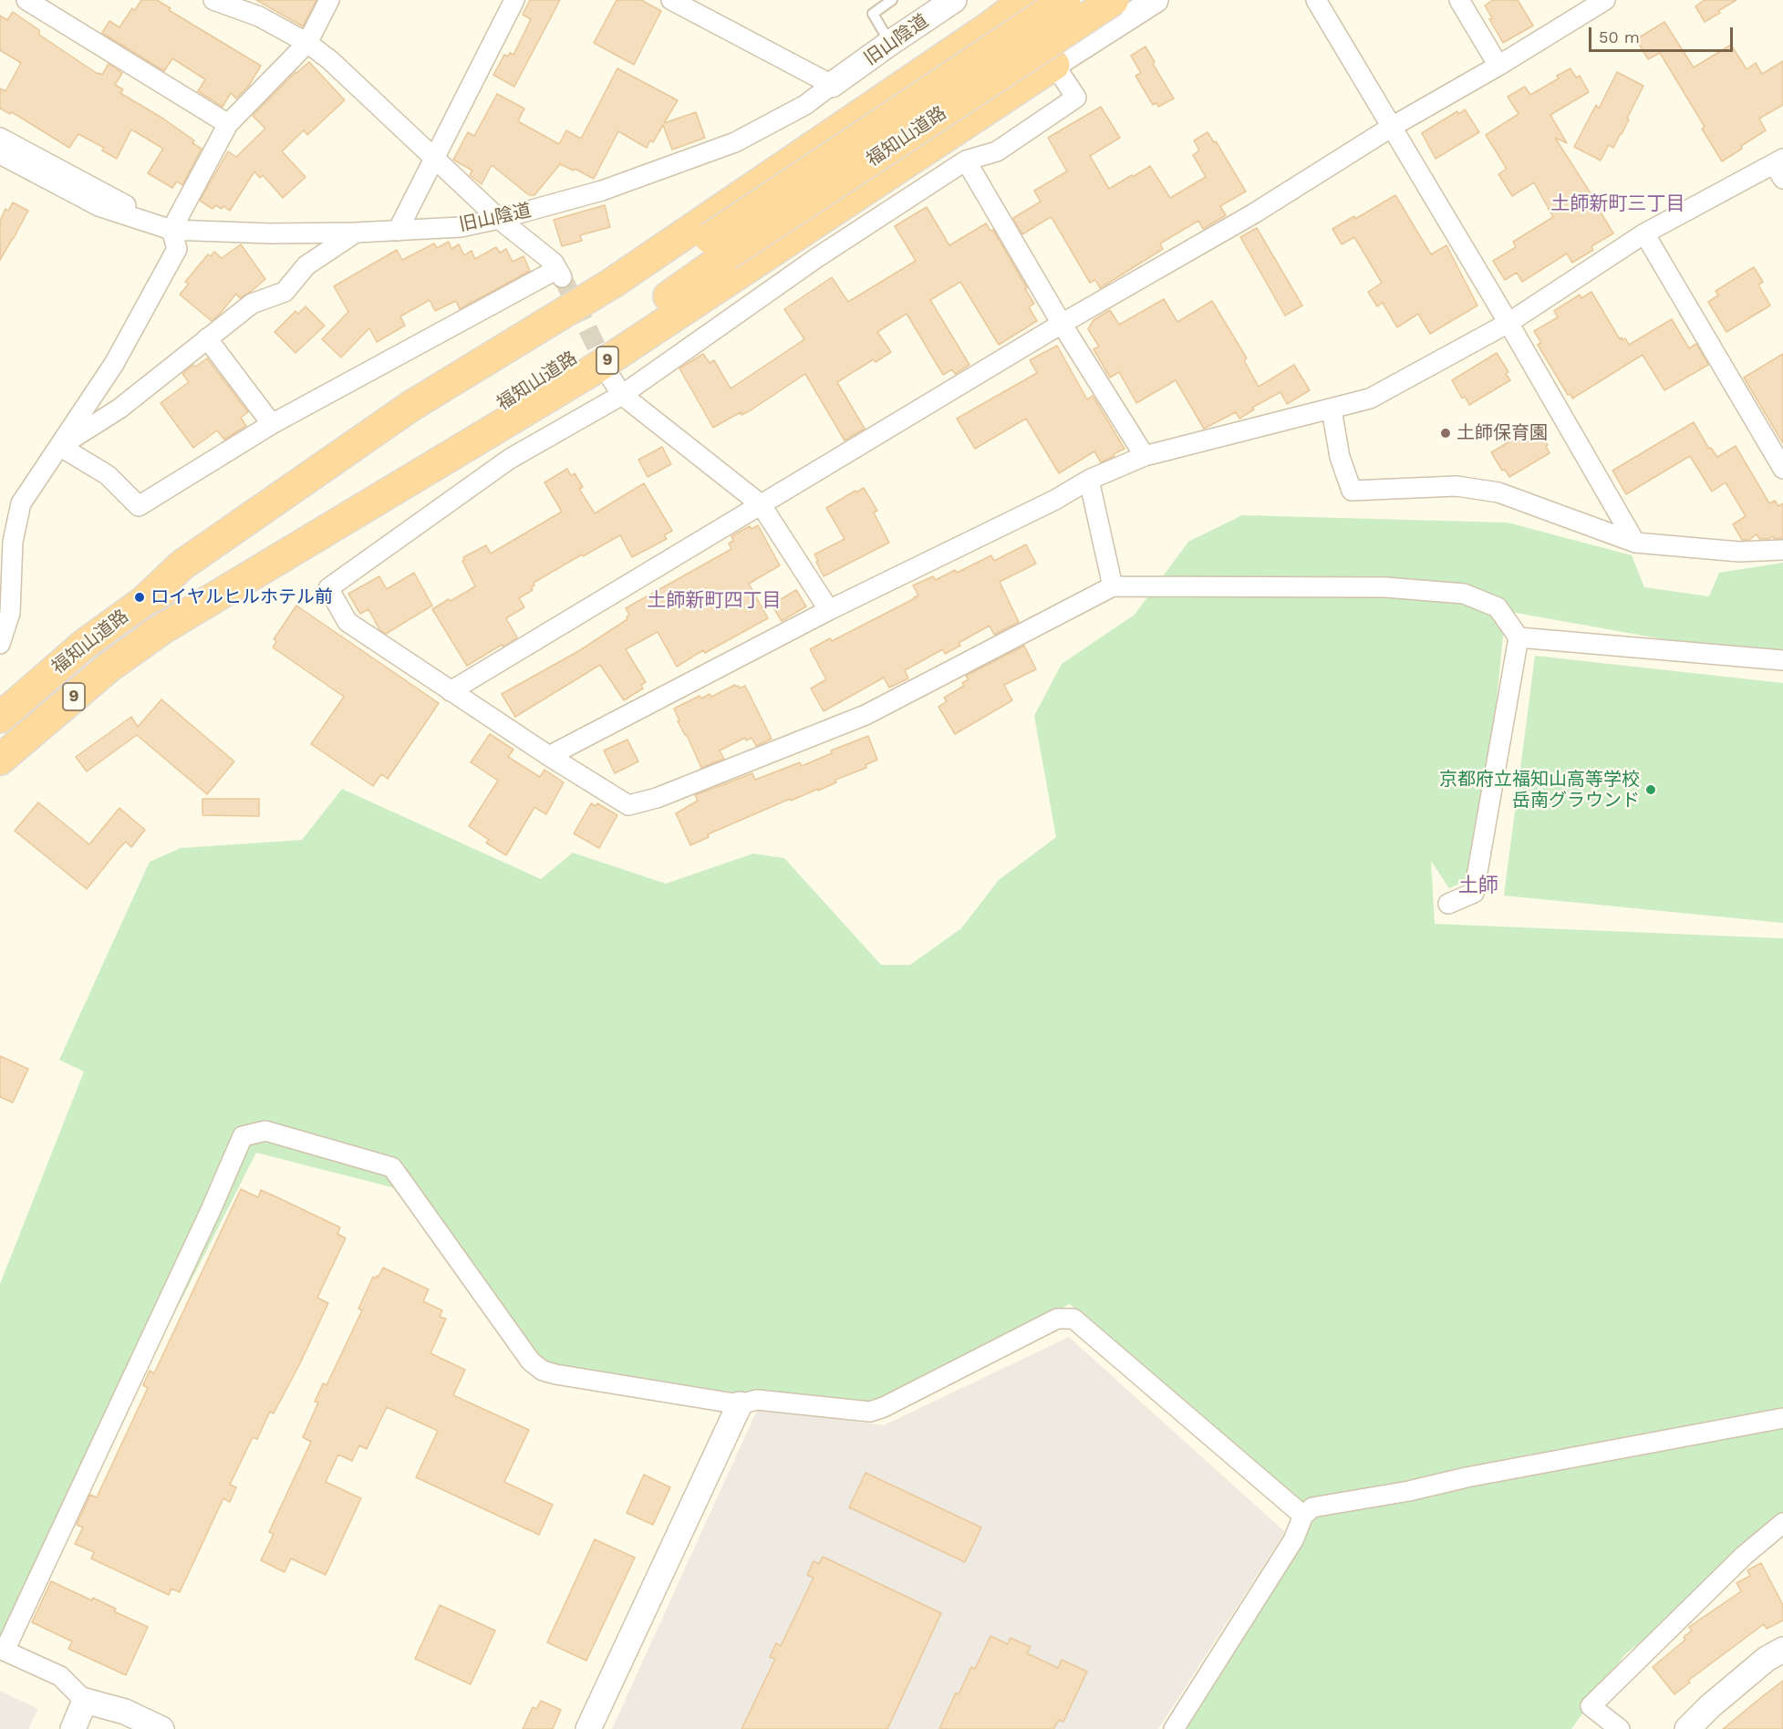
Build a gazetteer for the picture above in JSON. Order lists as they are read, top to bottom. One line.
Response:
{"streets":{"highway":["福知山道路","9"],"street":["旧山陰道"]},"crossings":[["福知山道路","9"]],"districts":["土師新町三丁目","土師新町四丁目","土師"],"places":["土師保育園","ロイヤルヒルホテル前","京都府立福知山高等学校 岳南グラウンド"],"scale_bar":"50 m"}
